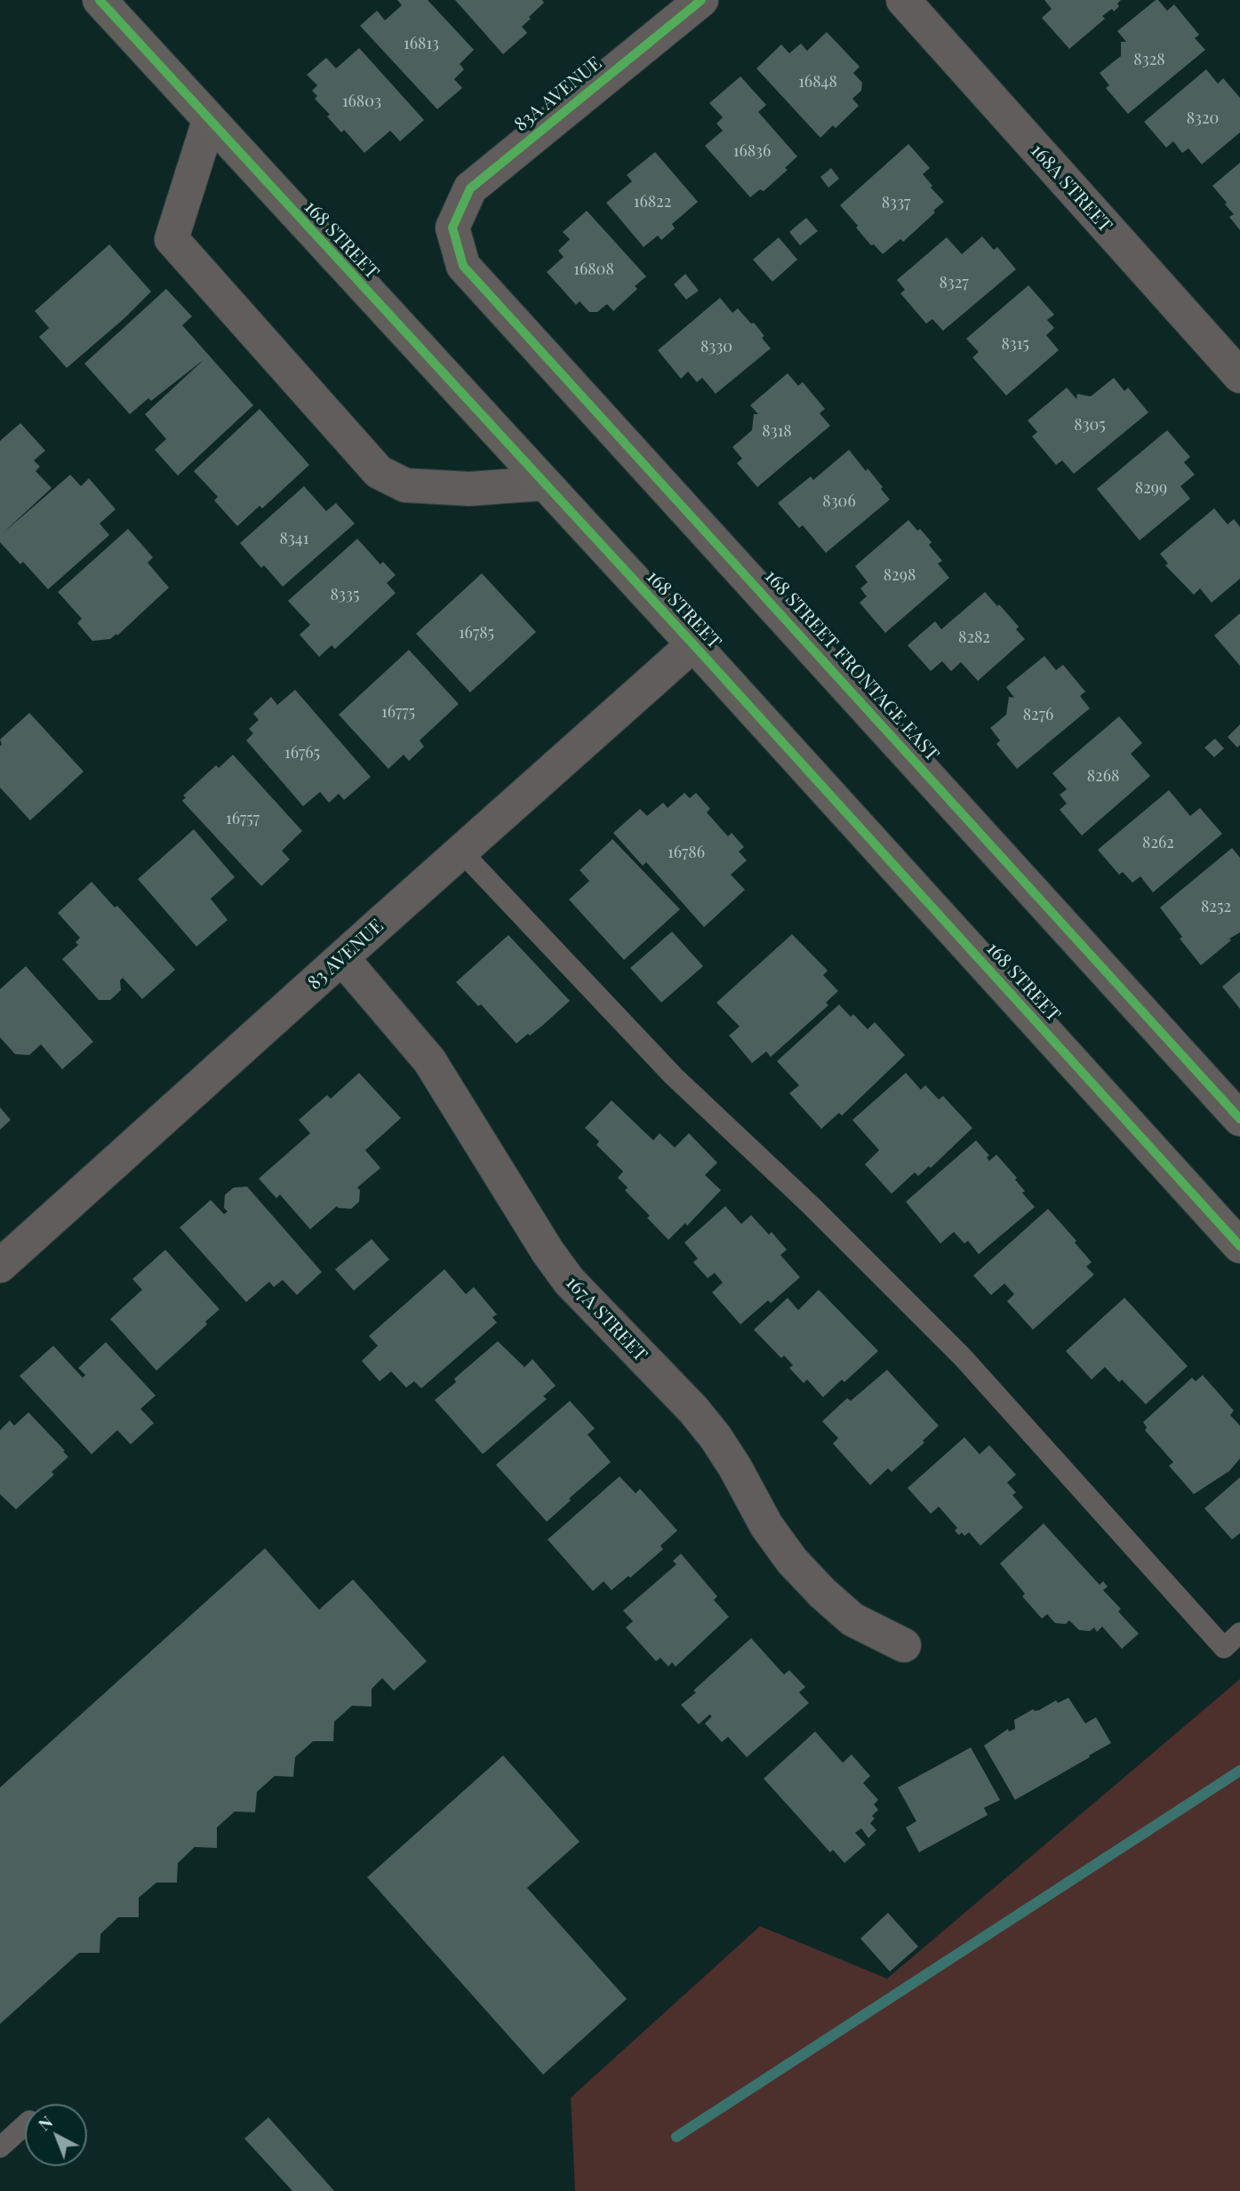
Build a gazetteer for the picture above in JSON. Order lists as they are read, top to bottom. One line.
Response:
{"streets":{"main road":["168 STREET"],"street":["83A AVENUE","168A STREET","168 STREET FRONTAGE EAST","83 AVENUE","167A STREET"]},"crossings":[["83A AVENUE","168 STREET FRONTAGE EAST"],["168 STREET","83 AVENUE"],["83 AVENUE","167A STREET"]],"house_numbers":["16813","8328","16848","16803","8320","16836","16822","8337","16808","8327","8315","8330","8305","8318","8299","8306","8341","8298","8335","16785","8282","16775","8276","16765","8268","16757","8262","16786","8252"],"north":"top left"}
